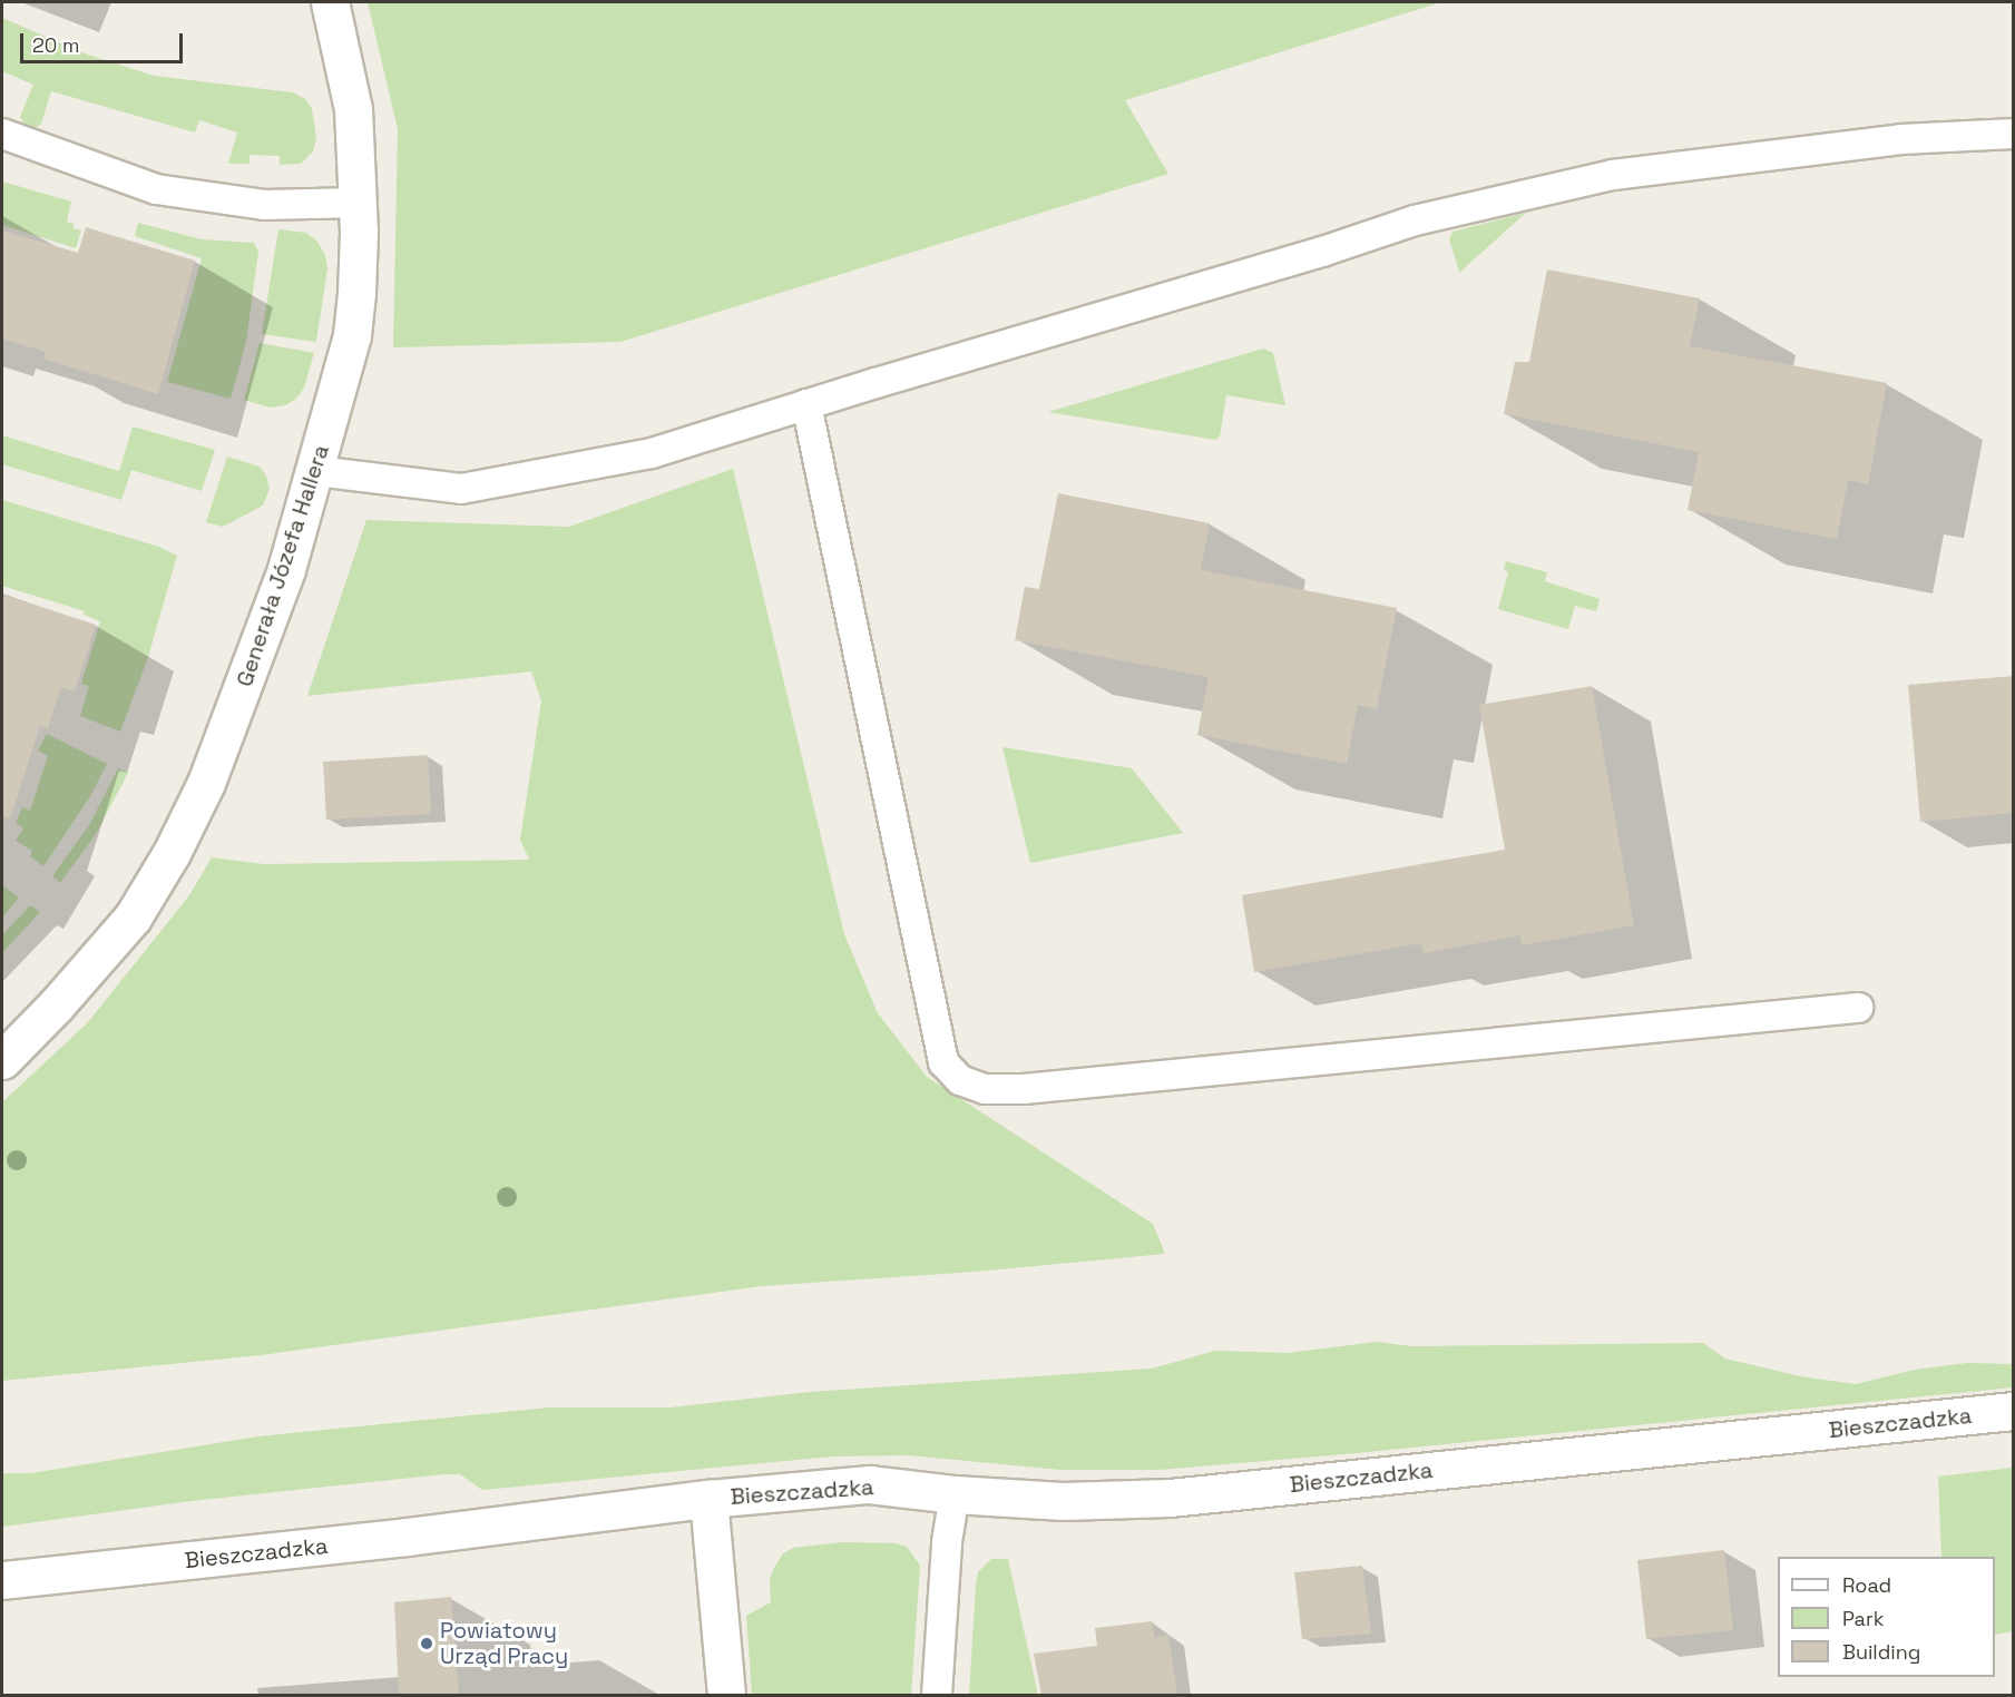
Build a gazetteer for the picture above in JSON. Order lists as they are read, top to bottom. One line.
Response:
{"streets":{"street":["Generała Józefa Hallera","Bieszczadzka"]},"places":["Powiatowy Urząd Pracy"],"legend":["Road","Park","Building"],"scale_bar":"20 m"}
